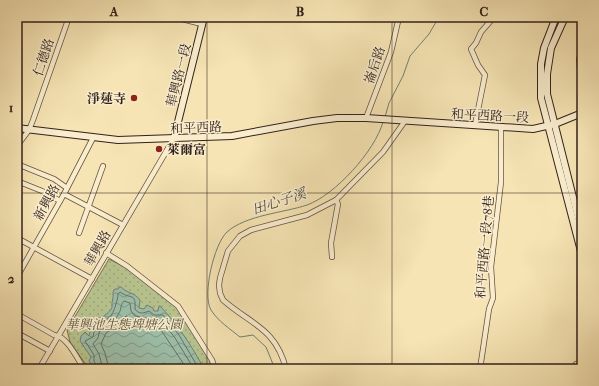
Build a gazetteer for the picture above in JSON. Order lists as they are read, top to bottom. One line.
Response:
{"streets":{"street":["仁德路","崙后路","華興路一段","和平西路一段","和平西路","新興路","和平西路一段78巷","華興路"]},"crossings":[["仁德路","和平西路"],["崙后路","和平西路"],["華興路一段","和平西路"],["華興路一段","華興路"],["和平西路一段","和平西路"],["和平西路一段","和平西路一段78巷"],["和平西路","新興路"],["和平西路","華興路"]],"water":["田心子溪"],"parks":["華興池生態埤塘公園"],"places":["淨蓮寺","萊爾富"],"grid":{"columns":["A","B","C"],"rows":["1","2"]}}
